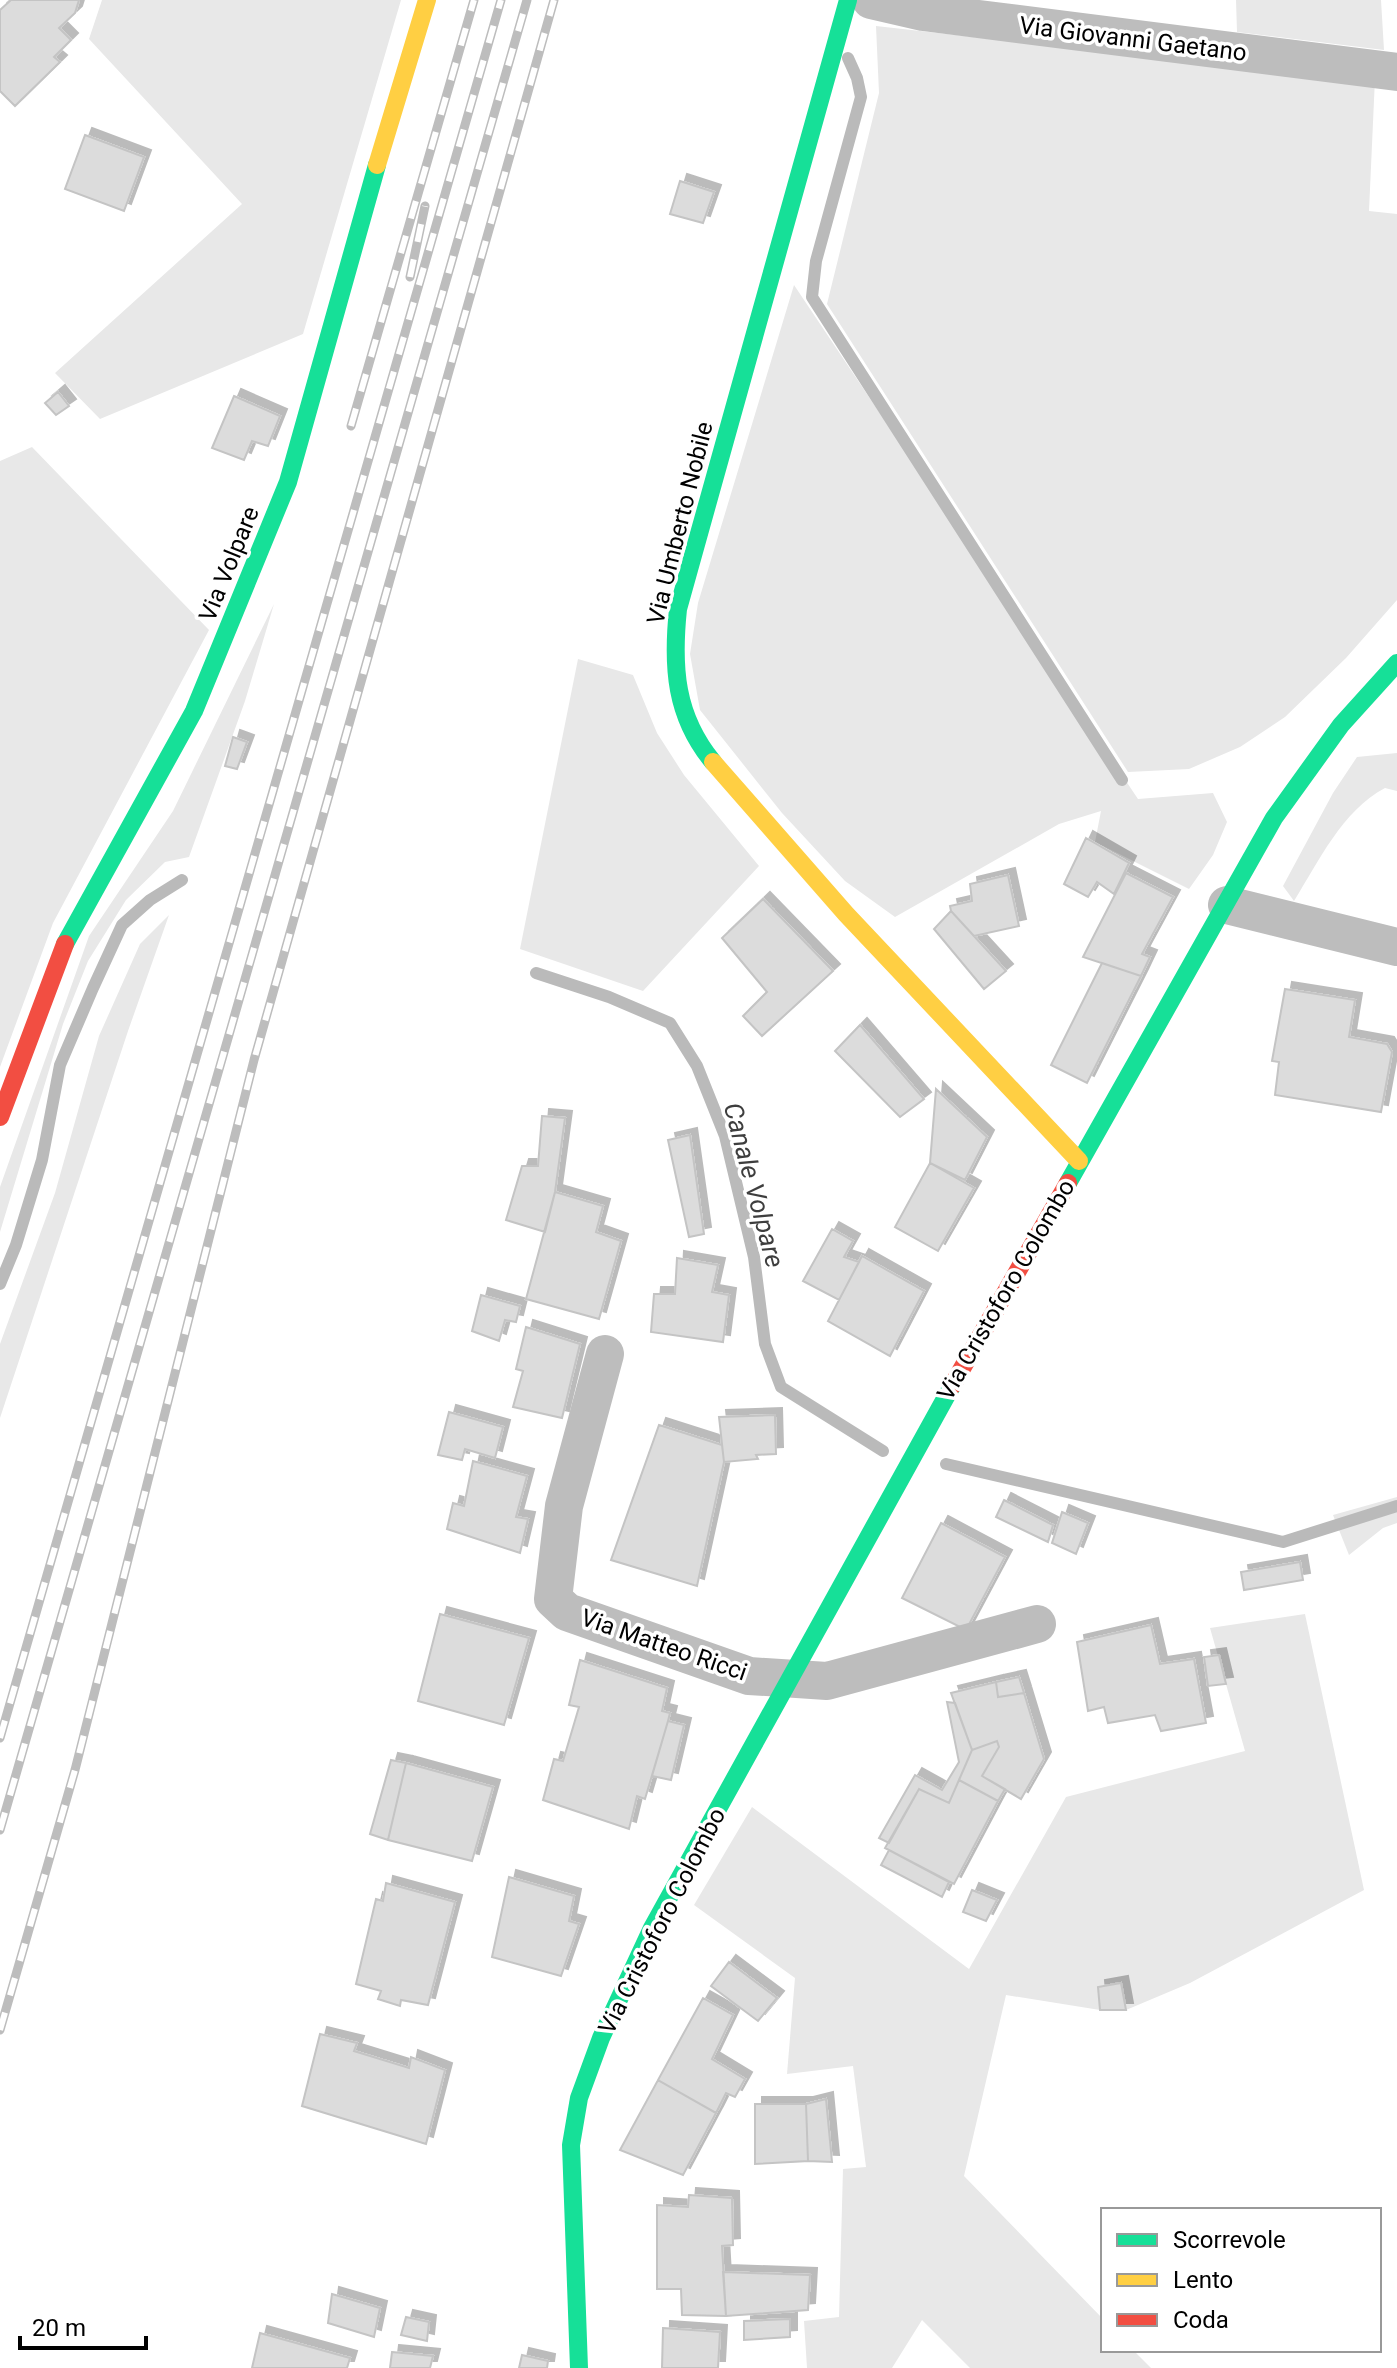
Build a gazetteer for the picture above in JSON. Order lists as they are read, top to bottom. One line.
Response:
{"streets":{"street":["Via Giovanni Gaetano","Via Umberto Nobile","Via Volpare","Via Cristoforo Colombo","Via Matteo Ricci"]},"crossings":[["Via Umberto Nobile","Via Cristoforo Colombo"],["Via Cristoforo Colombo","Via Matteo Ricci"]],"water":["Canale Volpare"],"legend":["Scorrevole","Lento","Coda"],"scale_bar":"20 m"}
